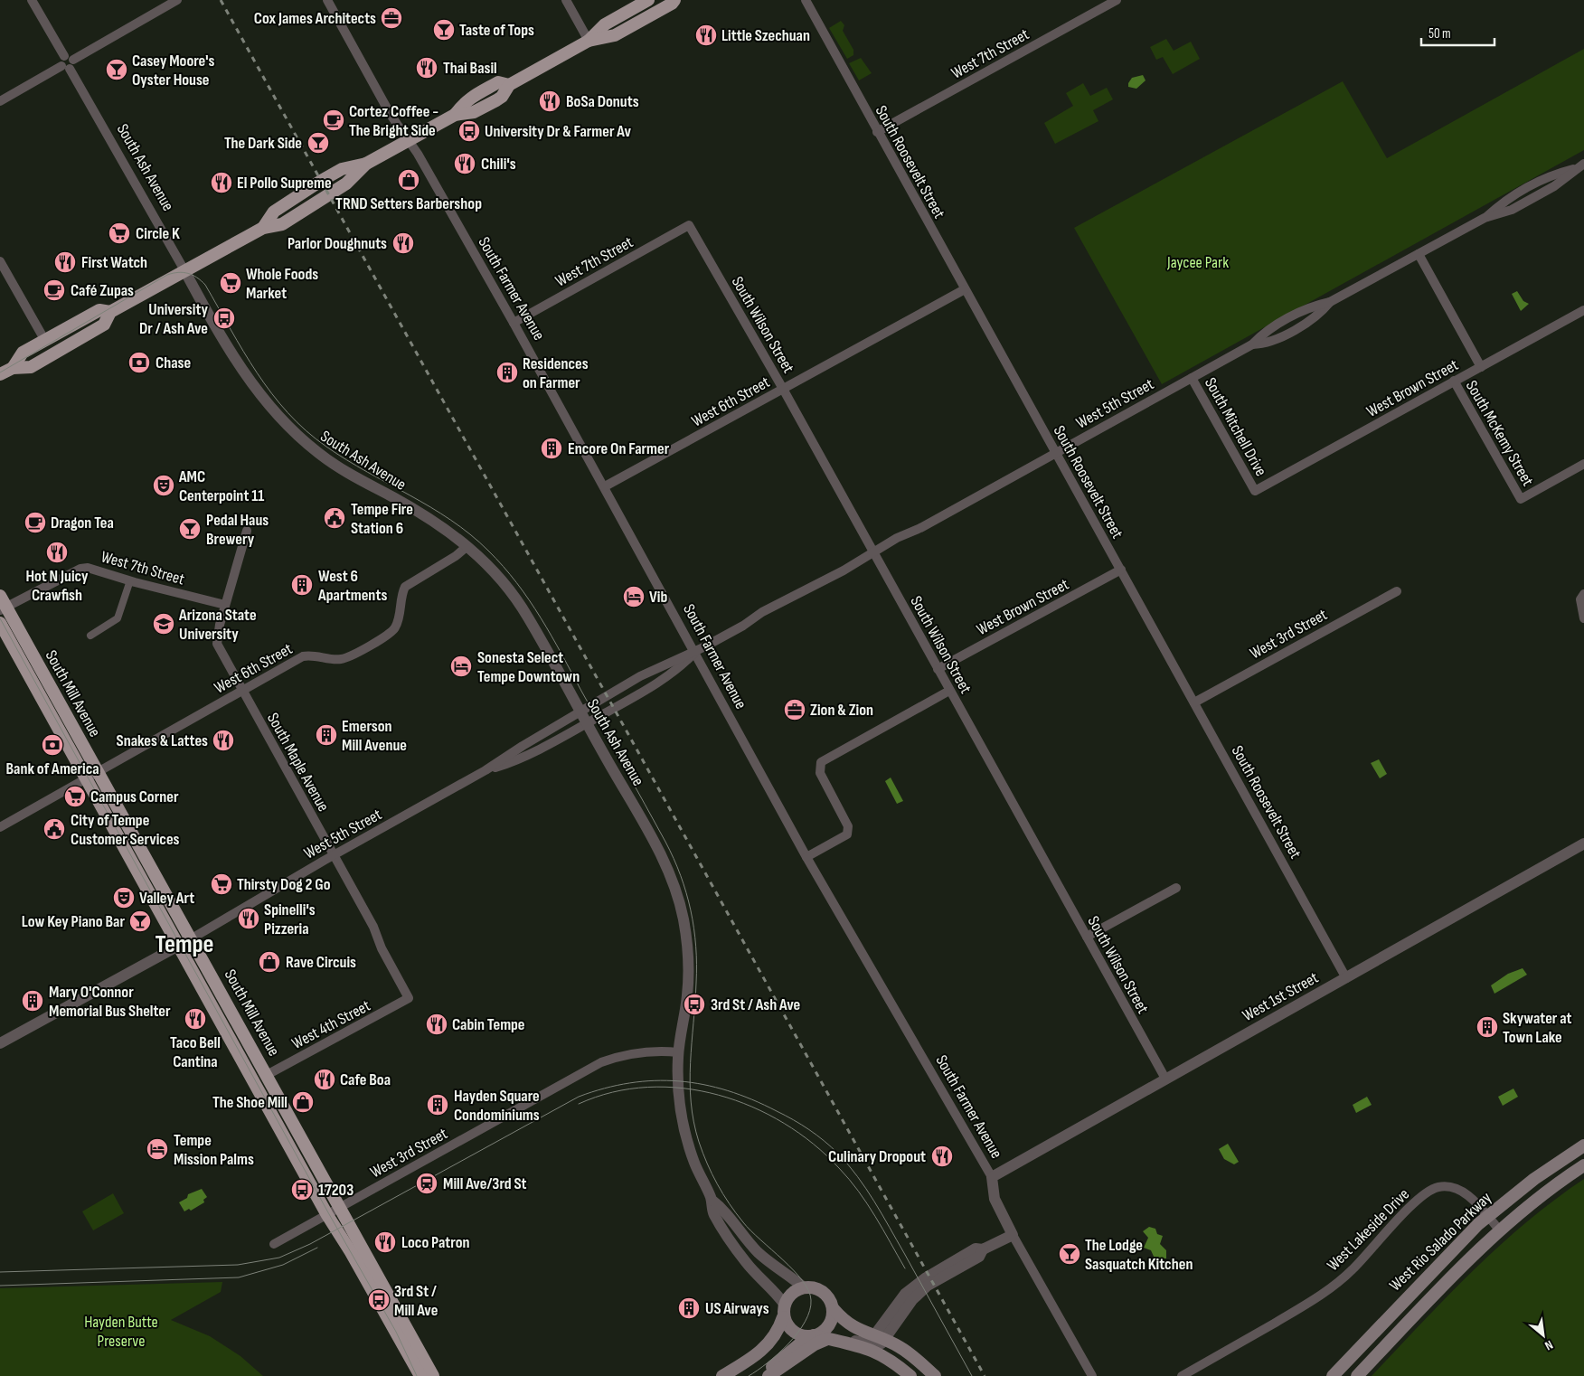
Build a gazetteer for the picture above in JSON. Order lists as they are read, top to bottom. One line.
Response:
{"streets":{"main road":["South Mill Avenue","West Rio Salado Parkway"],"street":["West 7th Street","South Roosevelt Street","South Ash Avenue","South Farmer Avenue","South Wilson Street","West Brown Street","West 6th Street","West 5th Street","South Mitchell Drive","South McKemy Street","West 3rd Street","South Maple Avenue","West 1st Street","West 4th Street","West Lakeside Drive"]},"crossings":[["West 7th Street","South Roosevelt Street"],["West 7th Street","South Farmer Avenue"],["West 7th Street","South Wilson Street"],["West 7th Street","South Mill Avenue"],["West 7th Street","South Maple Avenue"],["South Roosevelt Street","West Brown Street"],["South Roosevelt Street","West 6th Street"],["South Roosevelt Street","West 5th Street"],["South Roosevelt Street","West 3rd Street"],["South Roosevelt Street","West 1st Street"],["South Ash Avenue","West 6th Street"],["South Ash Avenue","West 5th Street"],["South Ash Avenue","West 3rd Street"],["South Farmer Avenue","West 6th Street"],["South Farmer Avenue","West 5th Street"],["South Farmer Avenue","West 1st Street"],["South Wilson Street","West Brown Street"],["South Wilson Street","West 6th Street"],["South Wilson Street","West 5th Street"],["South Wilson Street","West 1st Street"],["West Brown Street","South Mitchell Drive"],["West Brown Street","South McKemy Street"],["West 6th Street","South Mill Avenue"],["West 6th Street","South Maple Avenue"],["West 5th Street","South Mitchell Drive"],["West 5th Street","South McKemy Street"],["West 5th Street","South Mill Avenue"],["West 5th Street","South Maple Avenue"],["West 3rd Street","South Mill Avenue"],["South Mill Avenue","West 4th Street"],["South Maple Avenue","West 4th Street"],["West Lakeside Drive","West Rio Salado Parkway"]],"districts":["Tempe"],"parks":["Jaycee Park","Hayden Butte Preserve"],"places":{"office":["Cox James Architects","Zion & Zion"],"bar":["Taste of Tops","Casey Moore's Oyster House","The Dark Side","Pedal Haus Brewery","Low Key Piano Bar","The Lodge Sasquatch Kitchen"],"restaurant":["Little Szechuan","Thai Basil","BoSa Donuts","Chili's","El Pollo Supreme","Parlor Doughnuts","First Watch","Hot N Juicy Crawfish","Snakes & Lattes","Spinelli's Pizzeria","Taco Bell Cantina","Cabin Tempe","Cafe Boa","Culinary Dropout","Loco Patron"],"cafe":["Cortez Coffee - The Bright Side","Café Zupas","Dragon Tea"],"bus stop":["University Dr & Farmer Av","University Dr / Ash Ave","3rd St / Ash Ave","17203","3rd St / Mill Ave"],"shop":["TRND Setters Barbershop","Rave Circuis","The Shoe Mill"],"supermarket":["Circle K","Whole Foods Market","Campus Corner","Thirsty Dog 2 Go"],"bank":["Chase","Bank of America"],"building":["Residences on Farmer","Encore On Farmer","West 6 Apartments","Emerson Mill Avenue","Mary O'Connor Memorial Bus Shelter","Skywater at Town Lake","Hayden Square Condominiums","US Airways"],"theatre":["AMC Centerpoint 11","Valley Art"],"public building":["Tempe Fire Station 6","City of Tempe Customer Services"],"hotel":["Vib","Sonesta Select Tempe Downtown","Tempe Mission Palms"],"school or university":["Arizona State University"],"station":["Mill Ave/3rd St"]},"scale_bar":"50 m","north":"bottom right"}
